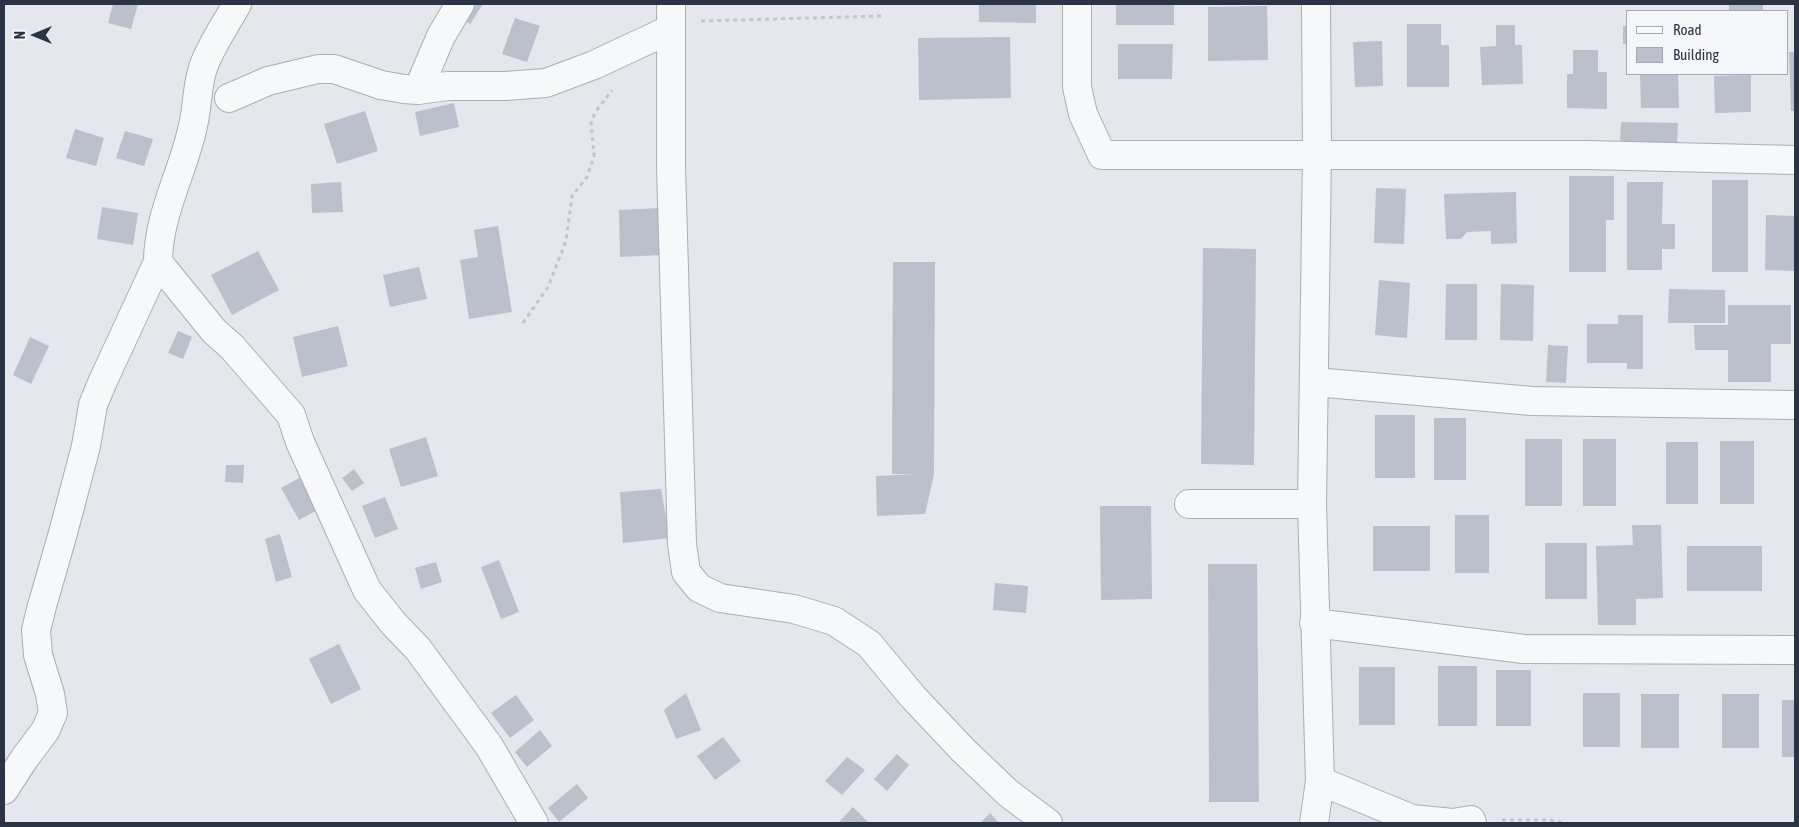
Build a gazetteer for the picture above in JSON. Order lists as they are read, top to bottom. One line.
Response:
{"legend":["Road","Building"],"north":"left"}
